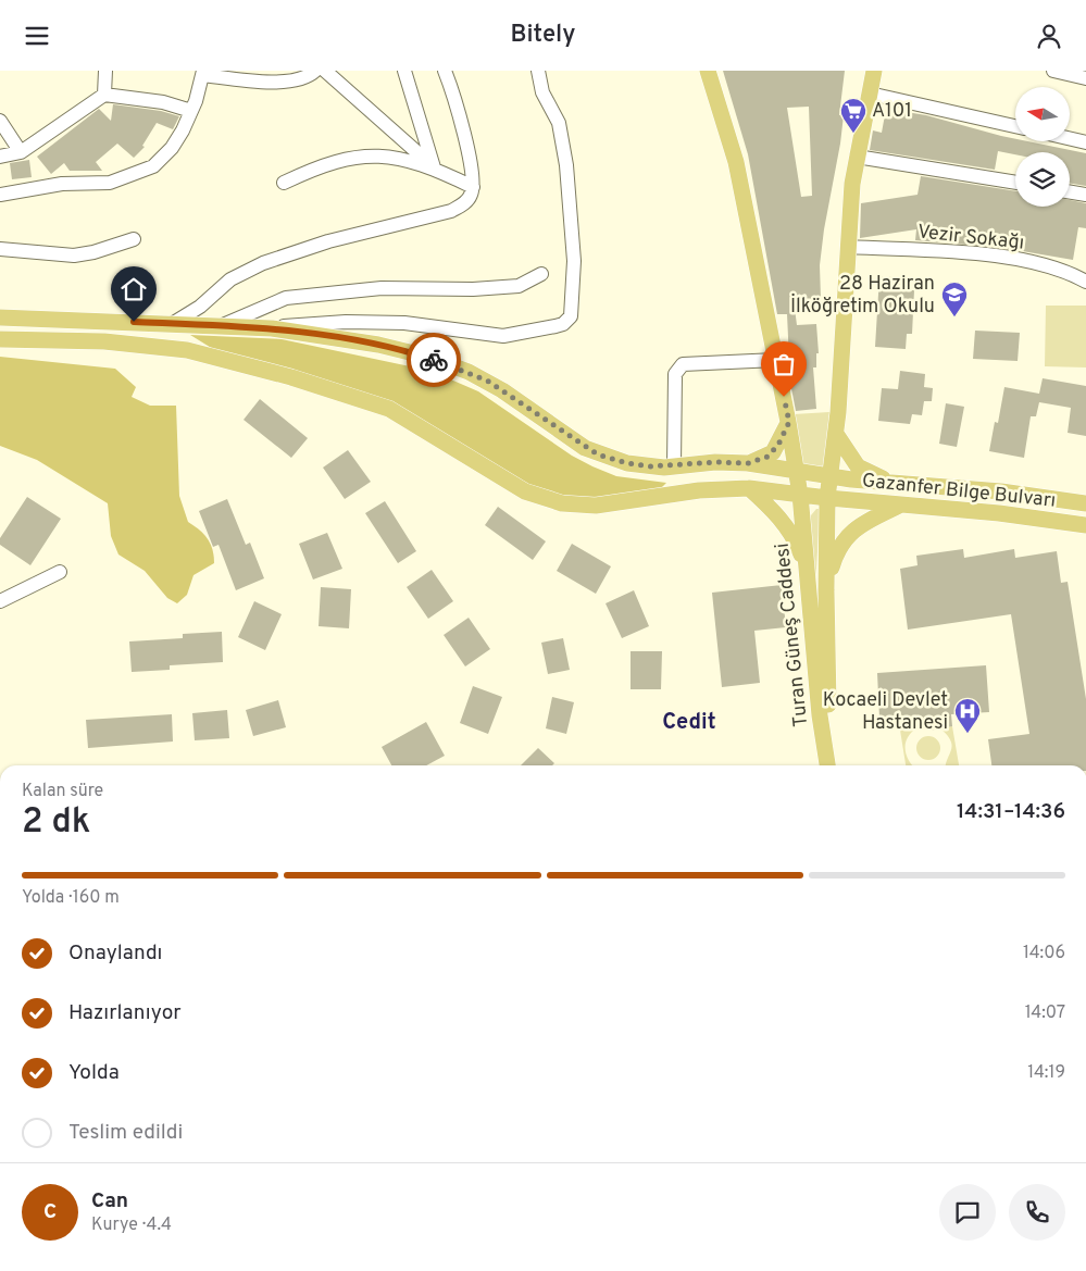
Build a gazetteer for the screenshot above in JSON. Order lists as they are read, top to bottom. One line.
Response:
{"streets":{"main road":["Gazanfer Bilge Bulvarı","Turan Güneş Caddesi"],"street":["Vezir Sokağı"]},"crossings":[["Vezir Sokağı","Turan Güneş Caddesi"],["Gazanfer Bilge Bulvarı","Turan Güneş Caddesi"]],"districts":["Cedit"],"places":{"supermarket":["A101"],"school or university":["28 Haziran İlköğretim Okulu"],"hospital":["Kocaeli Devlet Hastanesi"]},"north":"left","page":{"header":"Bitely","heading":["2 dk","Kalan süre","14:31–14:36"],"panel":["Can","Kurye · 4.4"],"bar":"Yolda · 160 m","list":[["Onaylandı","14:06"],["Hazırlanıyor","14:07"],["Yolda","14:19"],"Teslim edildi"],"round":"C"}}
